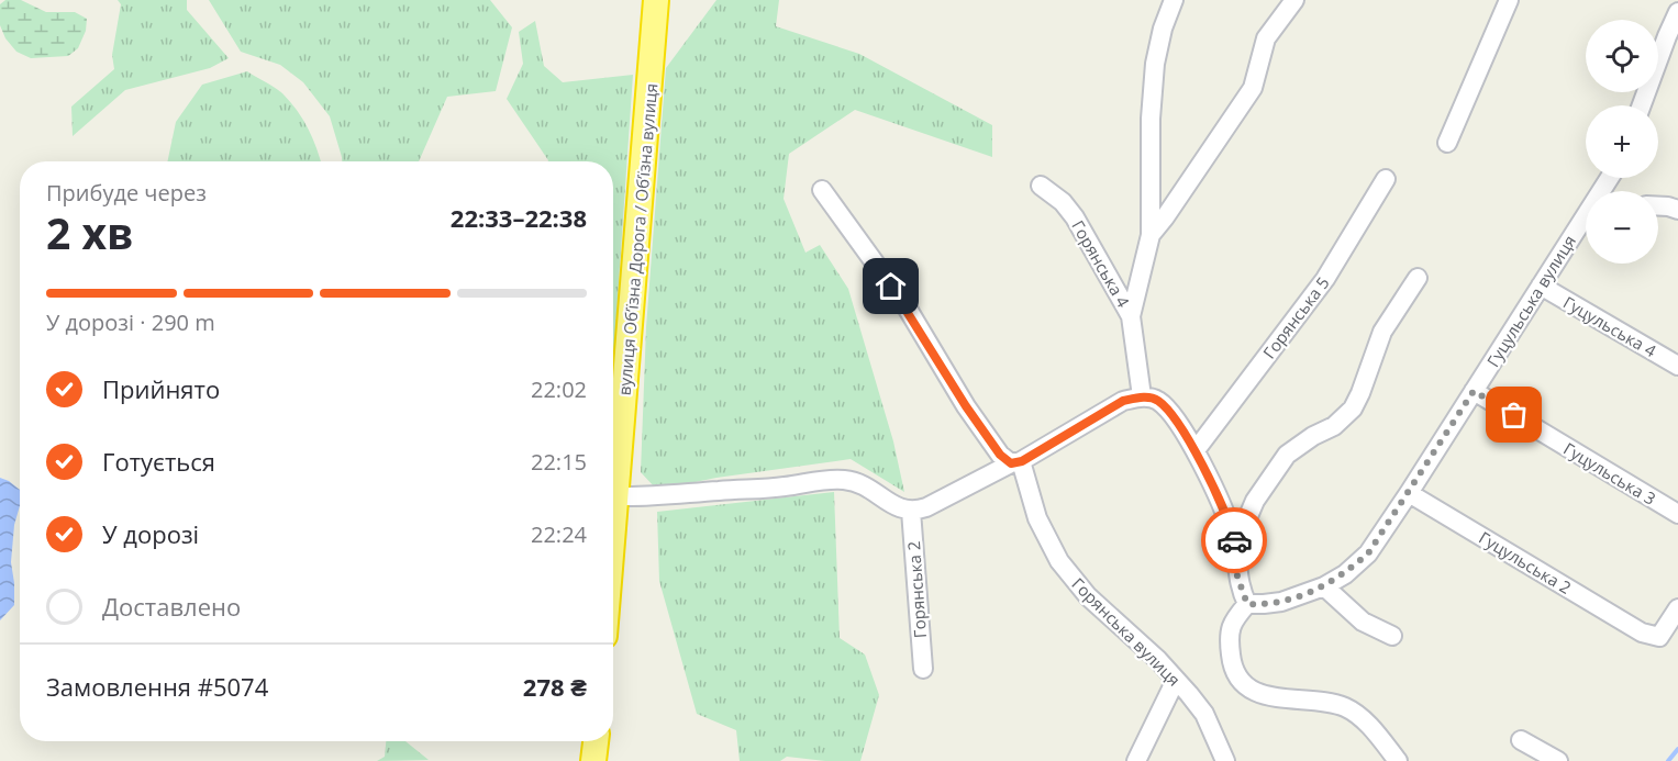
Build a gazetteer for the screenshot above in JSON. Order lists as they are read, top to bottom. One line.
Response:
{"streets":{"highway":["вулиця Обʼїзна Дорога / Обʼїзна вулиця"],"street":["Горянська 4","Гуцульська вулиця","Горянська 5","Гуцульська 4","Гуцульська 3","Гуцульська 2","Горянська 2","Горянська вулиця"]},"crossings":[["Гуцульська вулиця","Гуцульська 4"],["Гуцульська вулиця","Гуцульська 3"],["Гуцульська вулиця","Гуцульська 2"]],"page":{"map_buttons":["+","−"],"heading":["2 хв","Прибуде через","22:33–22:38"],"panel":["Замовлення #5074","278 ₴"],"bar":"У дорозі · 290 m","list":[["Прийнято","22:02"],["Готується","22:15"],["У дорозі","22:24"],"Доставлено"]}}
